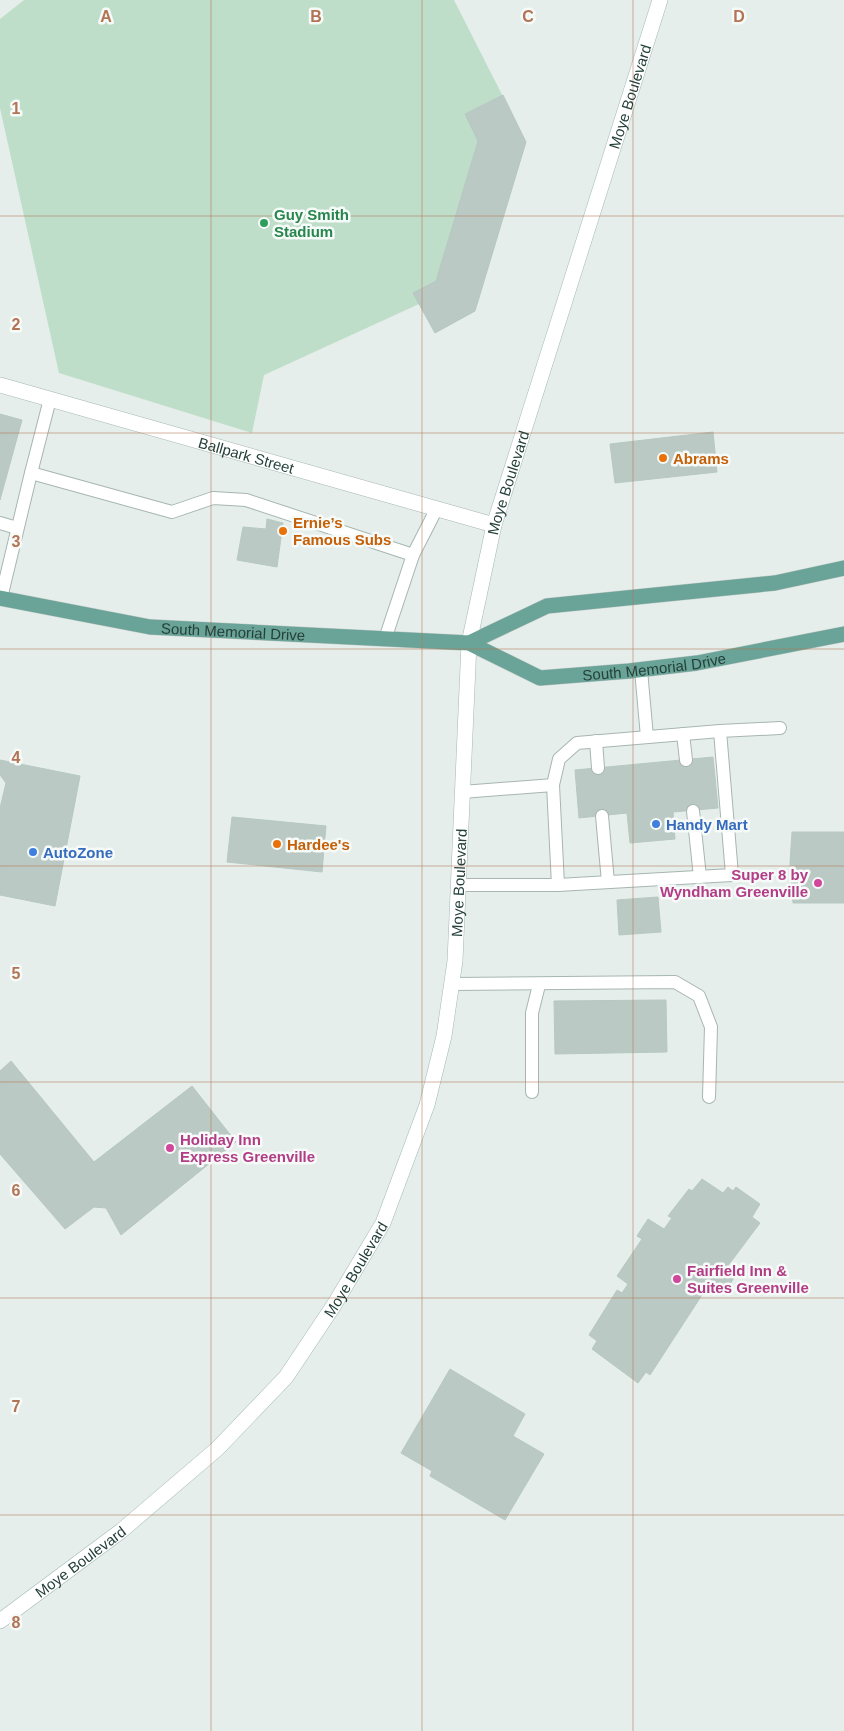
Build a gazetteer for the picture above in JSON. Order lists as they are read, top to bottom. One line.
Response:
{"streets":{"main road":["Moye Boulevard","Ballpark Street","South Memorial Drive"]},"crossings":[["Moye Boulevard","Ballpark Street"],["Moye Boulevard","South Memorial Drive"]],"places":["Guy Smith Stadium","Abrams","Ernie’s Famous Subs","Handy Mart","Hardee's","AutoZone","Super 8 by Wyndham Greenville","Holiday Inn Express Greenville","Fairfield Inn & Suites Greenville"],"grid":{"columns":["A","B","C","D"],"rows":["1","2","3","4","5","6","7","8"]}}
